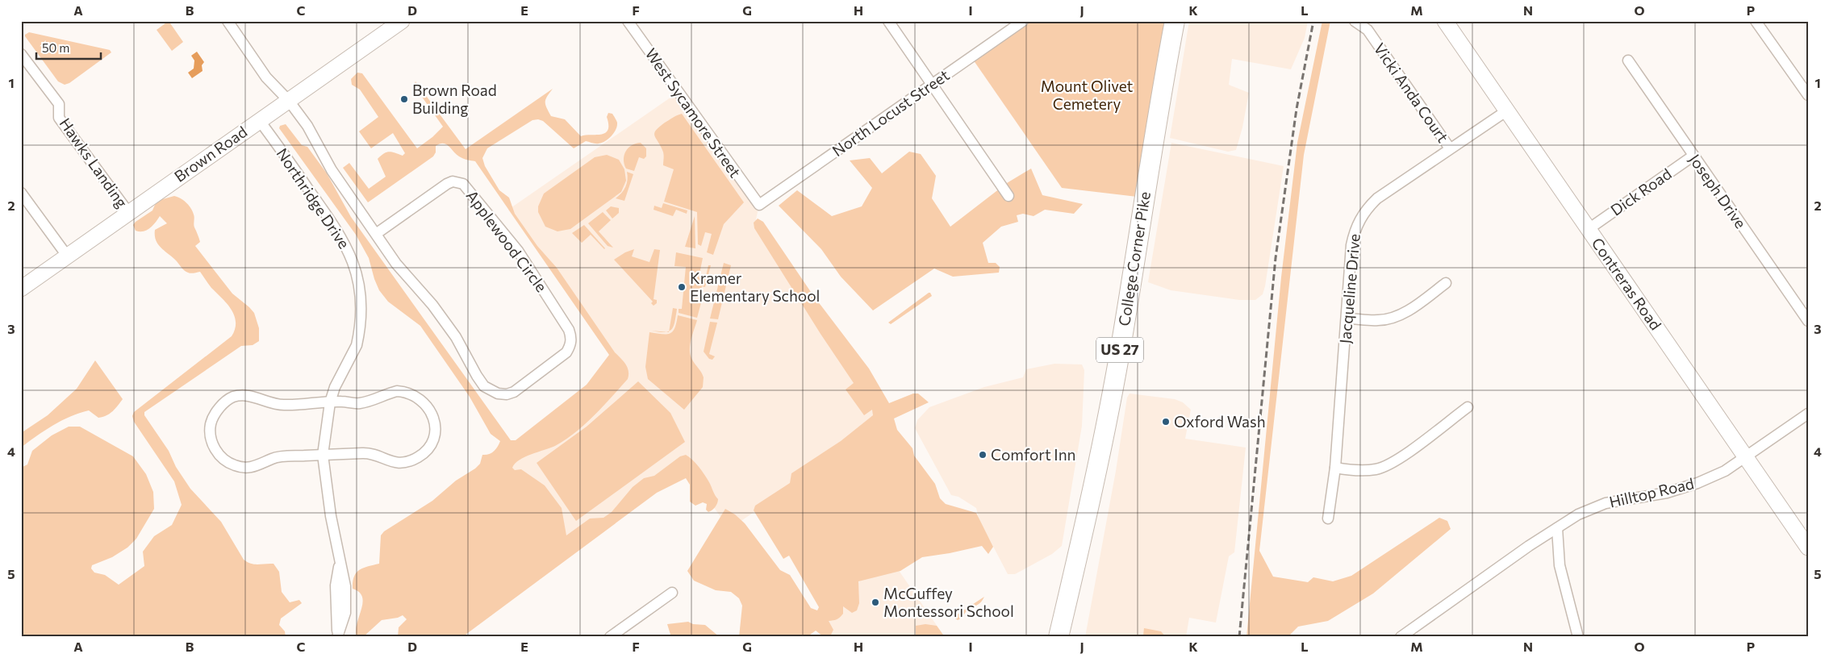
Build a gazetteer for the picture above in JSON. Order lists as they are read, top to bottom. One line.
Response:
{"streets":{"highway":["College Corner Pike","US 27"],"street":["Vicki Anda Court","West Sycamore Street","North Locust Street","Brown Road","Hawks Landing","Joseph Drive","Dick Road","Northridge Drive","Applewood Circle","Contreras Road","Jacqueline Drive","Hilltop Road"]},"crossings":[["Vicki Anda Court","Jacqueline Drive"],["West Sycamore Street","North Locust Street"],["Brown Road","Hawks Landing"],["Brown Road","Northridge Drive"],["Brown Road","Applewood Circle"],["Joseph Drive","Dick Road"],["Dick Road","Contreras Road"],["Contreras Road","Jacqueline Drive"],["Contreras Road","Hilltop Road"]],"parks":["Mount Olivet Cemetery"],"places":["Brown Road Building","Kramer Elementary School","Oxford Wash","Comfort Inn","McGuffey Montessori School"],"scale_bar":"50 m","grid":{"columns":["A","B","C","D","E","F","G","H","I","J","K","L","M","N","O","P"],"rows":["1","2","3","4","5"]}}
